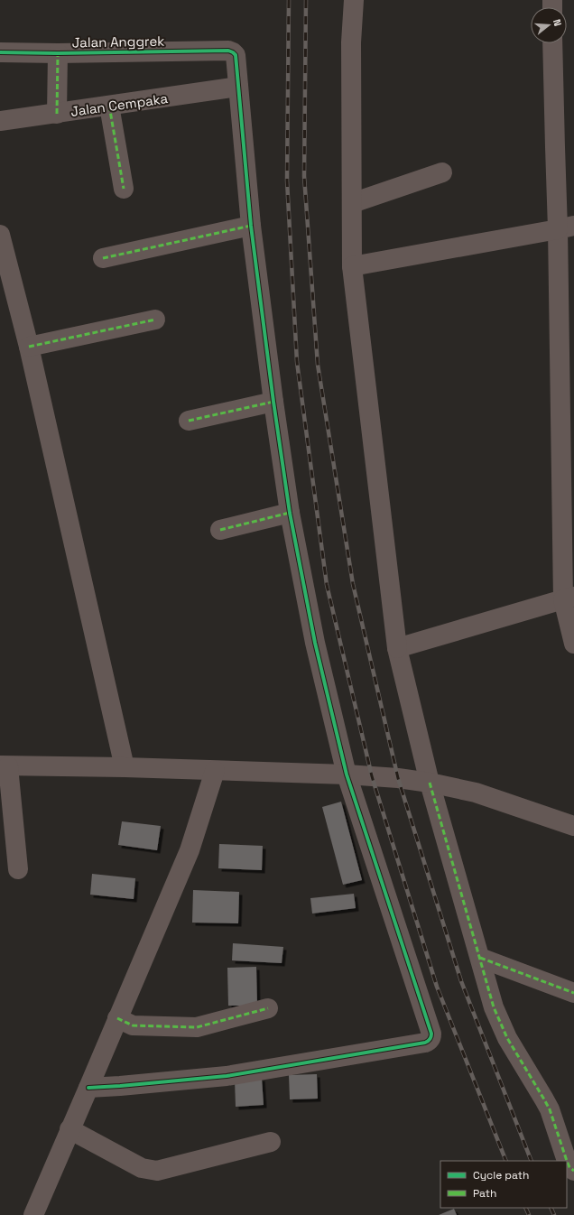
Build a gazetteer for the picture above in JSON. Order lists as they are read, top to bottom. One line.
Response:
{"streets":{"street":["Jalan Anggrek","Jalan Cempaka"]},"crossings":[["Jalan Anggrek","Jalan Cempaka"]],"legend":["Cycle path","Path"],"north":"right"}
